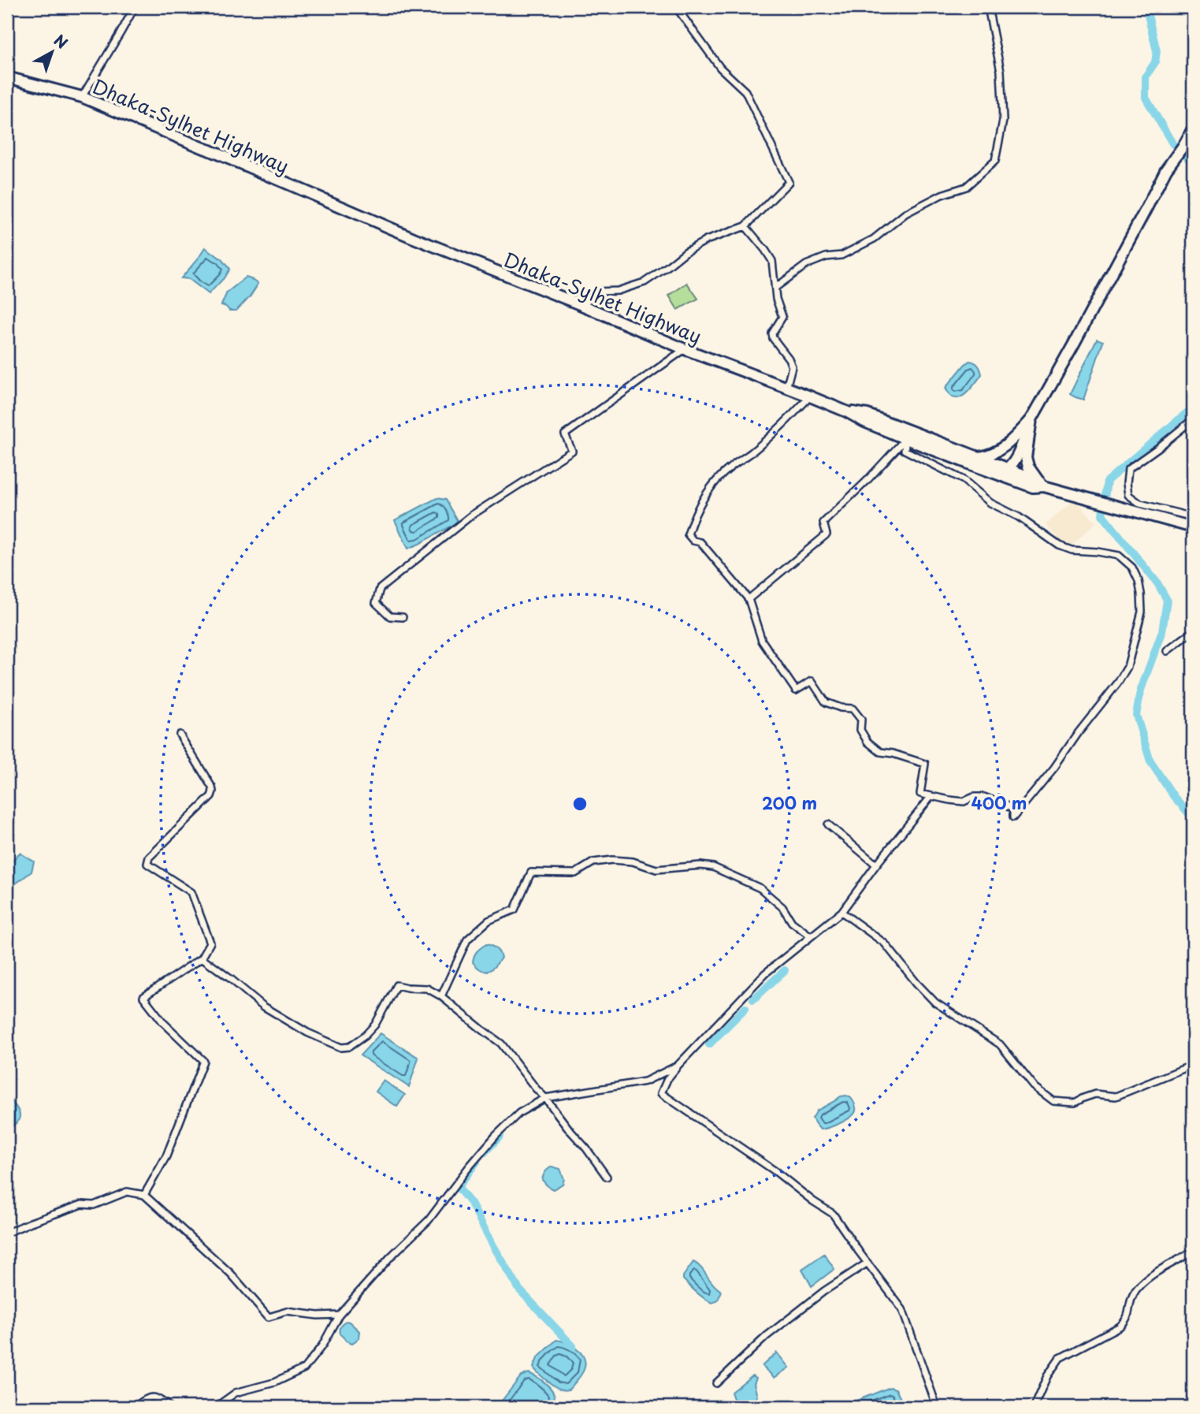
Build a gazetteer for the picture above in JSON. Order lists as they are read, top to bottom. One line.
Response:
{"streets":{"main road":["Dhaka-Sylhet Highway"]},"north":"top right","rings":["200 m","400 m"]}
